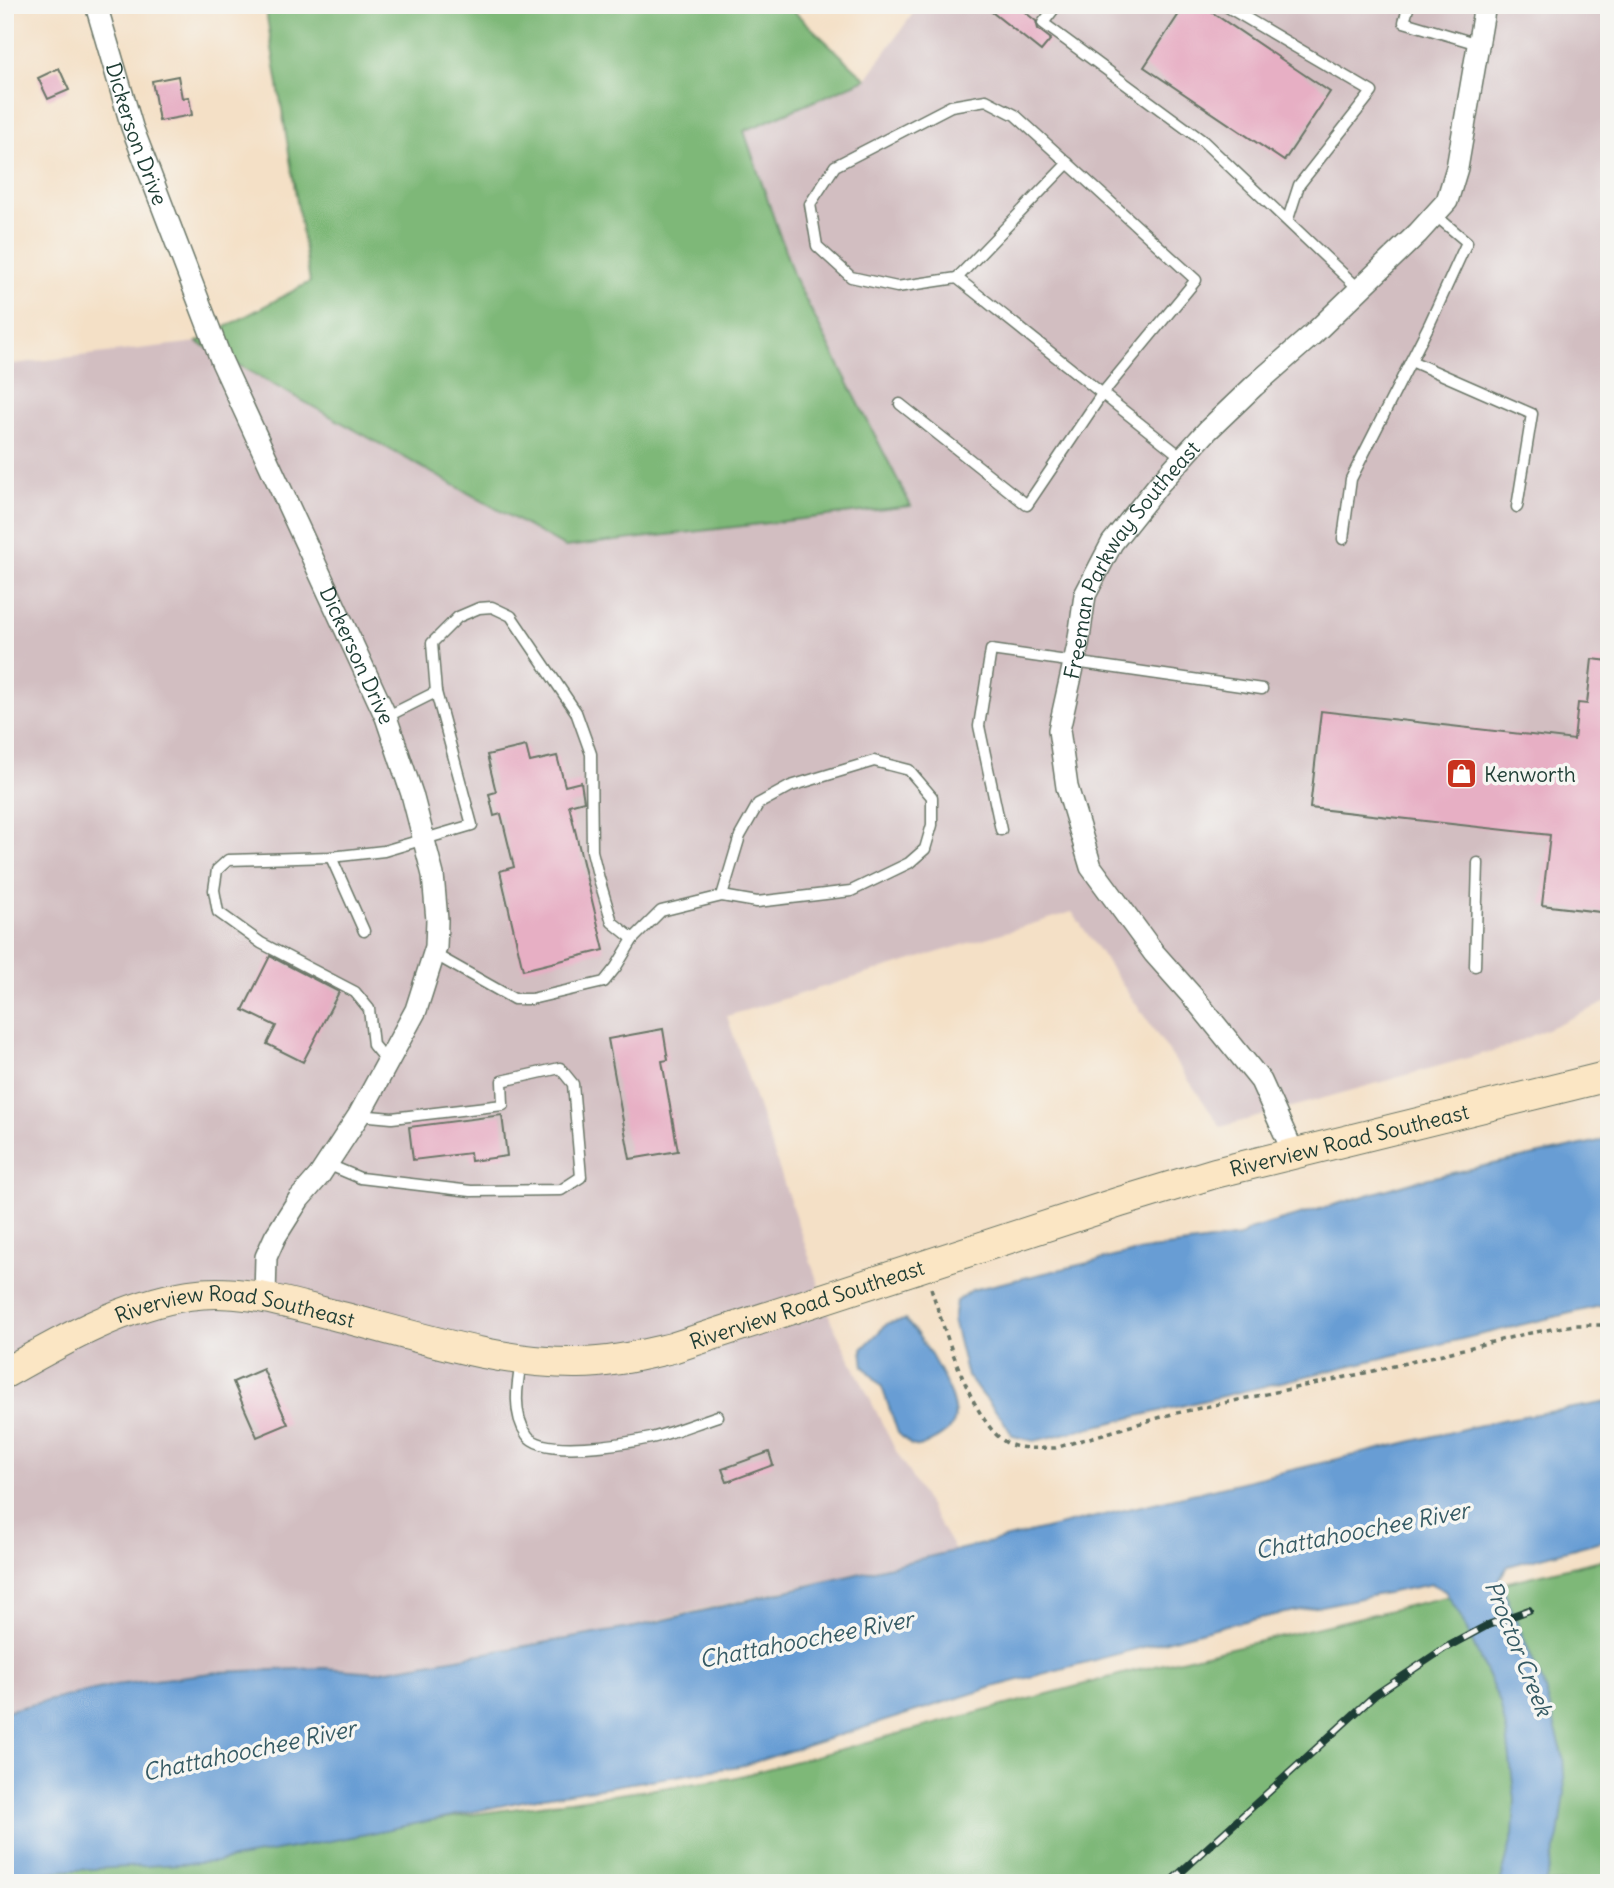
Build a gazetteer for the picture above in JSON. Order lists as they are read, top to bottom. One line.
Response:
{"streets":{"street":["Dickerson Drive","Freeman Parkway Southeast","Riverview Road Southeast"]},"crossings":[["Dickerson Drive","Riverview Road Southeast"],["Freeman Parkway Southeast","Riverview Road Southeast"]],"water":["Chattahoochee River","Proctor Creek"],"places":{"shop":["Kenworth"]}}
